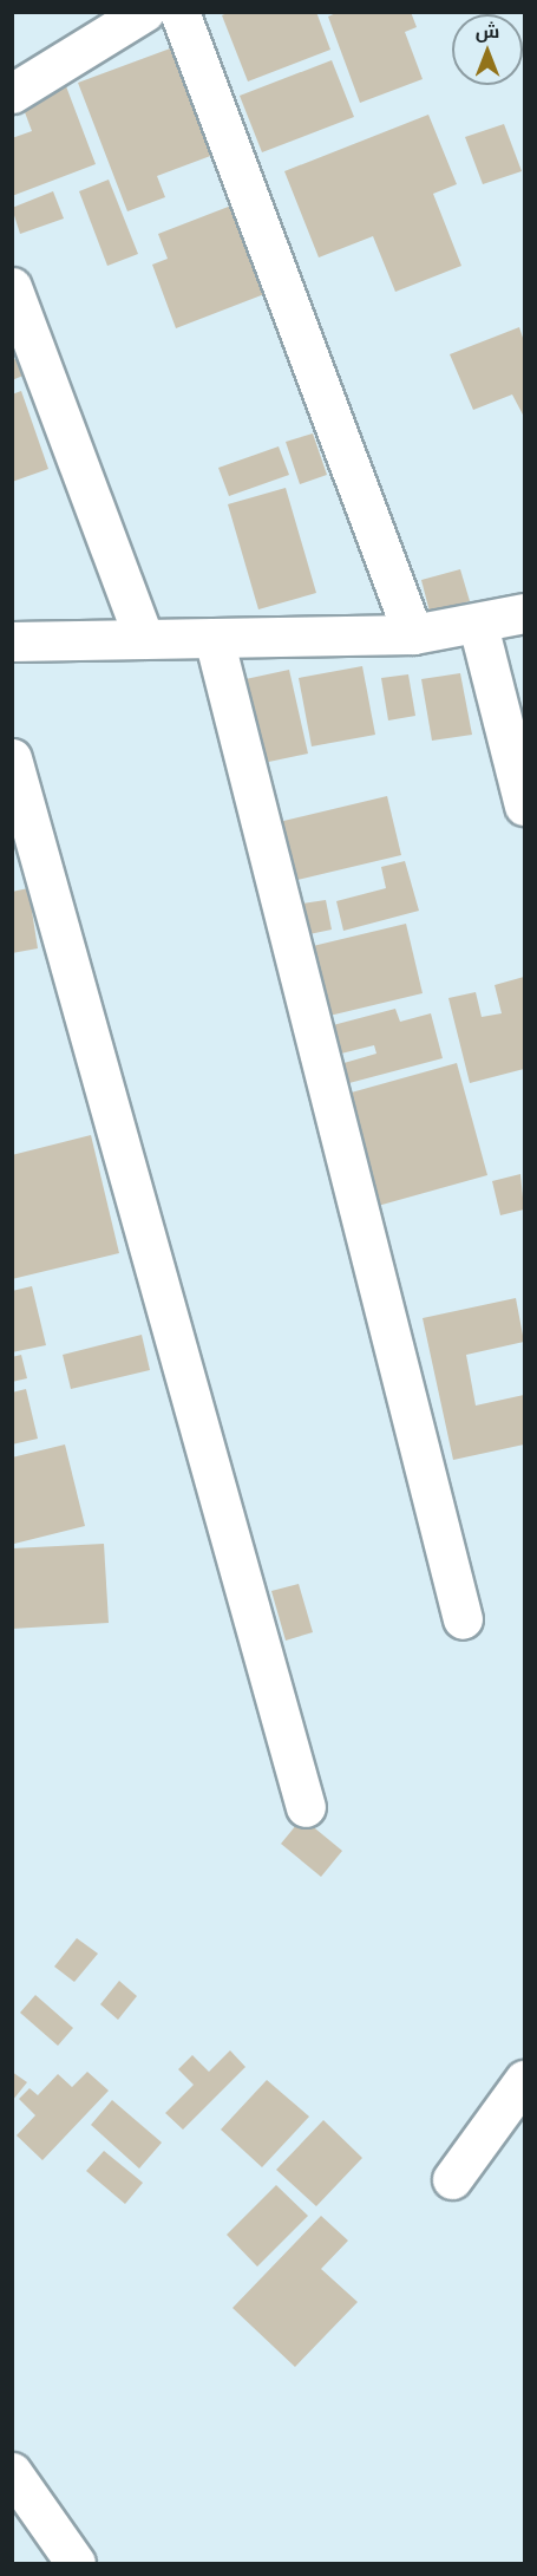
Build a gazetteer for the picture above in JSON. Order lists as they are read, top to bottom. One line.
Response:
{"north":"top"}
